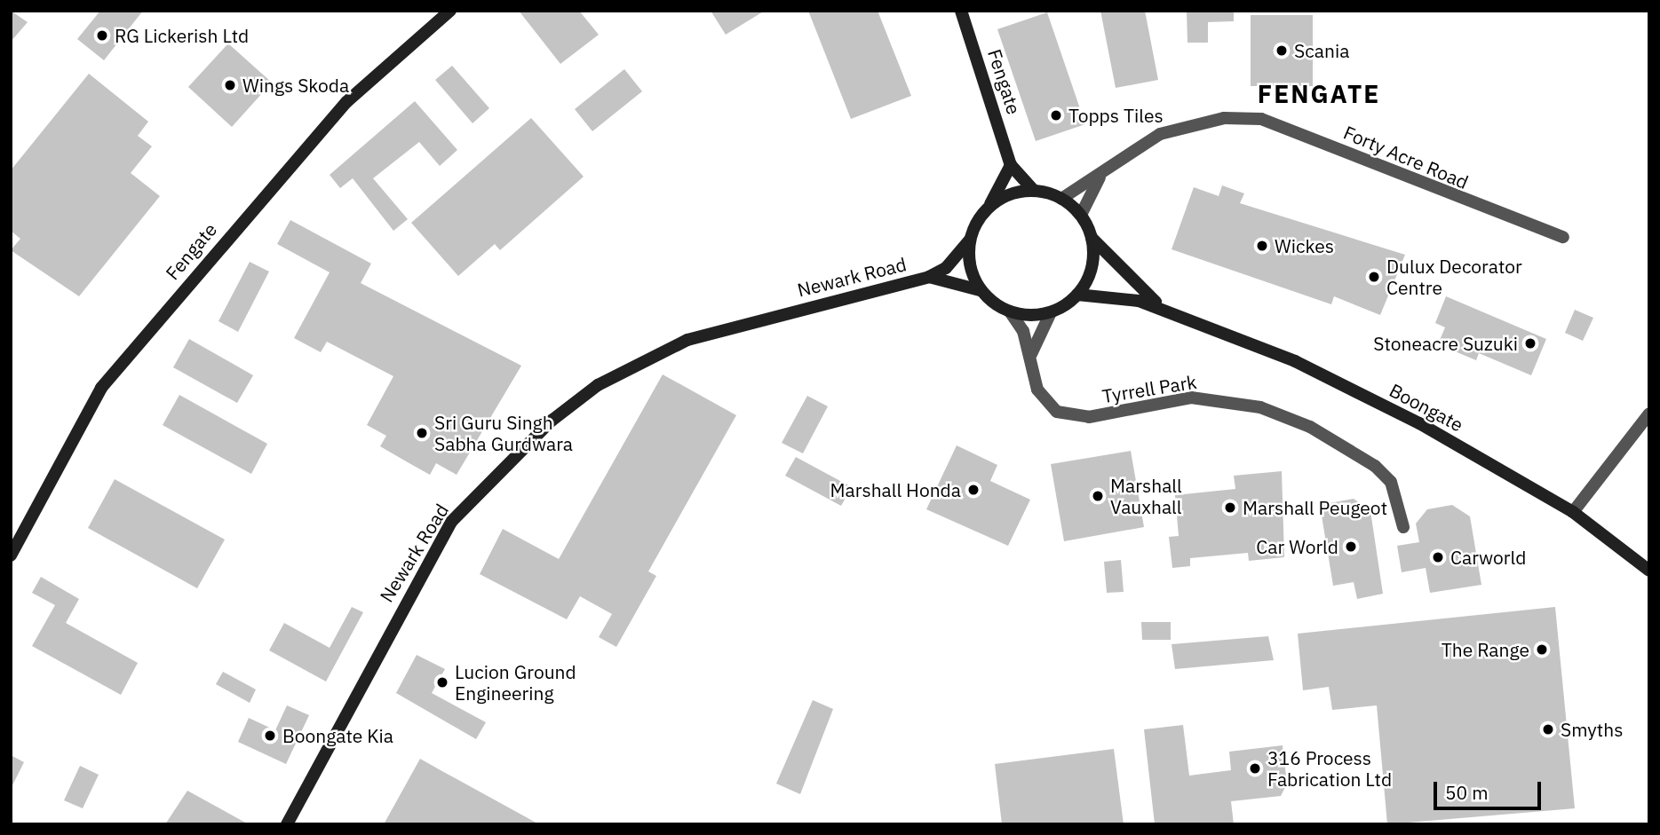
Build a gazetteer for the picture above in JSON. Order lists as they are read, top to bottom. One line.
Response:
{"streets":{"street":["Fengate","Forty Acre Road","Newark Road","Tyrrell Park","Boongate"]},"crossings":[["Fengate","Forty Acre Road"],["Fengate","Newark Road"],["Fengate","Tyrrell Park"],["Fengate","Boongate"],["Forty Acre Road","Newark Road"],["Forty Acre Road","Tyrrell Park"],["Forty Acre Road","Boongate"],["Newark Road","Tyrrell Park"],["Newark Road","Boongate"],["Tyrrell Park","Boongate"]],"districts":["FENGATE"],"places":["RG Lickerish Ltd","Scania","Wings Skoda","Topps Tiles","Wickes","Dulux Decorator Centre","Stoneacre Suzuki","Sri Guru Singh Sabha Gurdwara","Marshall Honda","Marshall Vauxhall","Marshall Peugeot","Car World","Carworld","The Range","Lucion Ground Engineering","Smyths","Boongate Kia","316 Process Fabrication Ltd"],"scale_bar":"50 m"}
